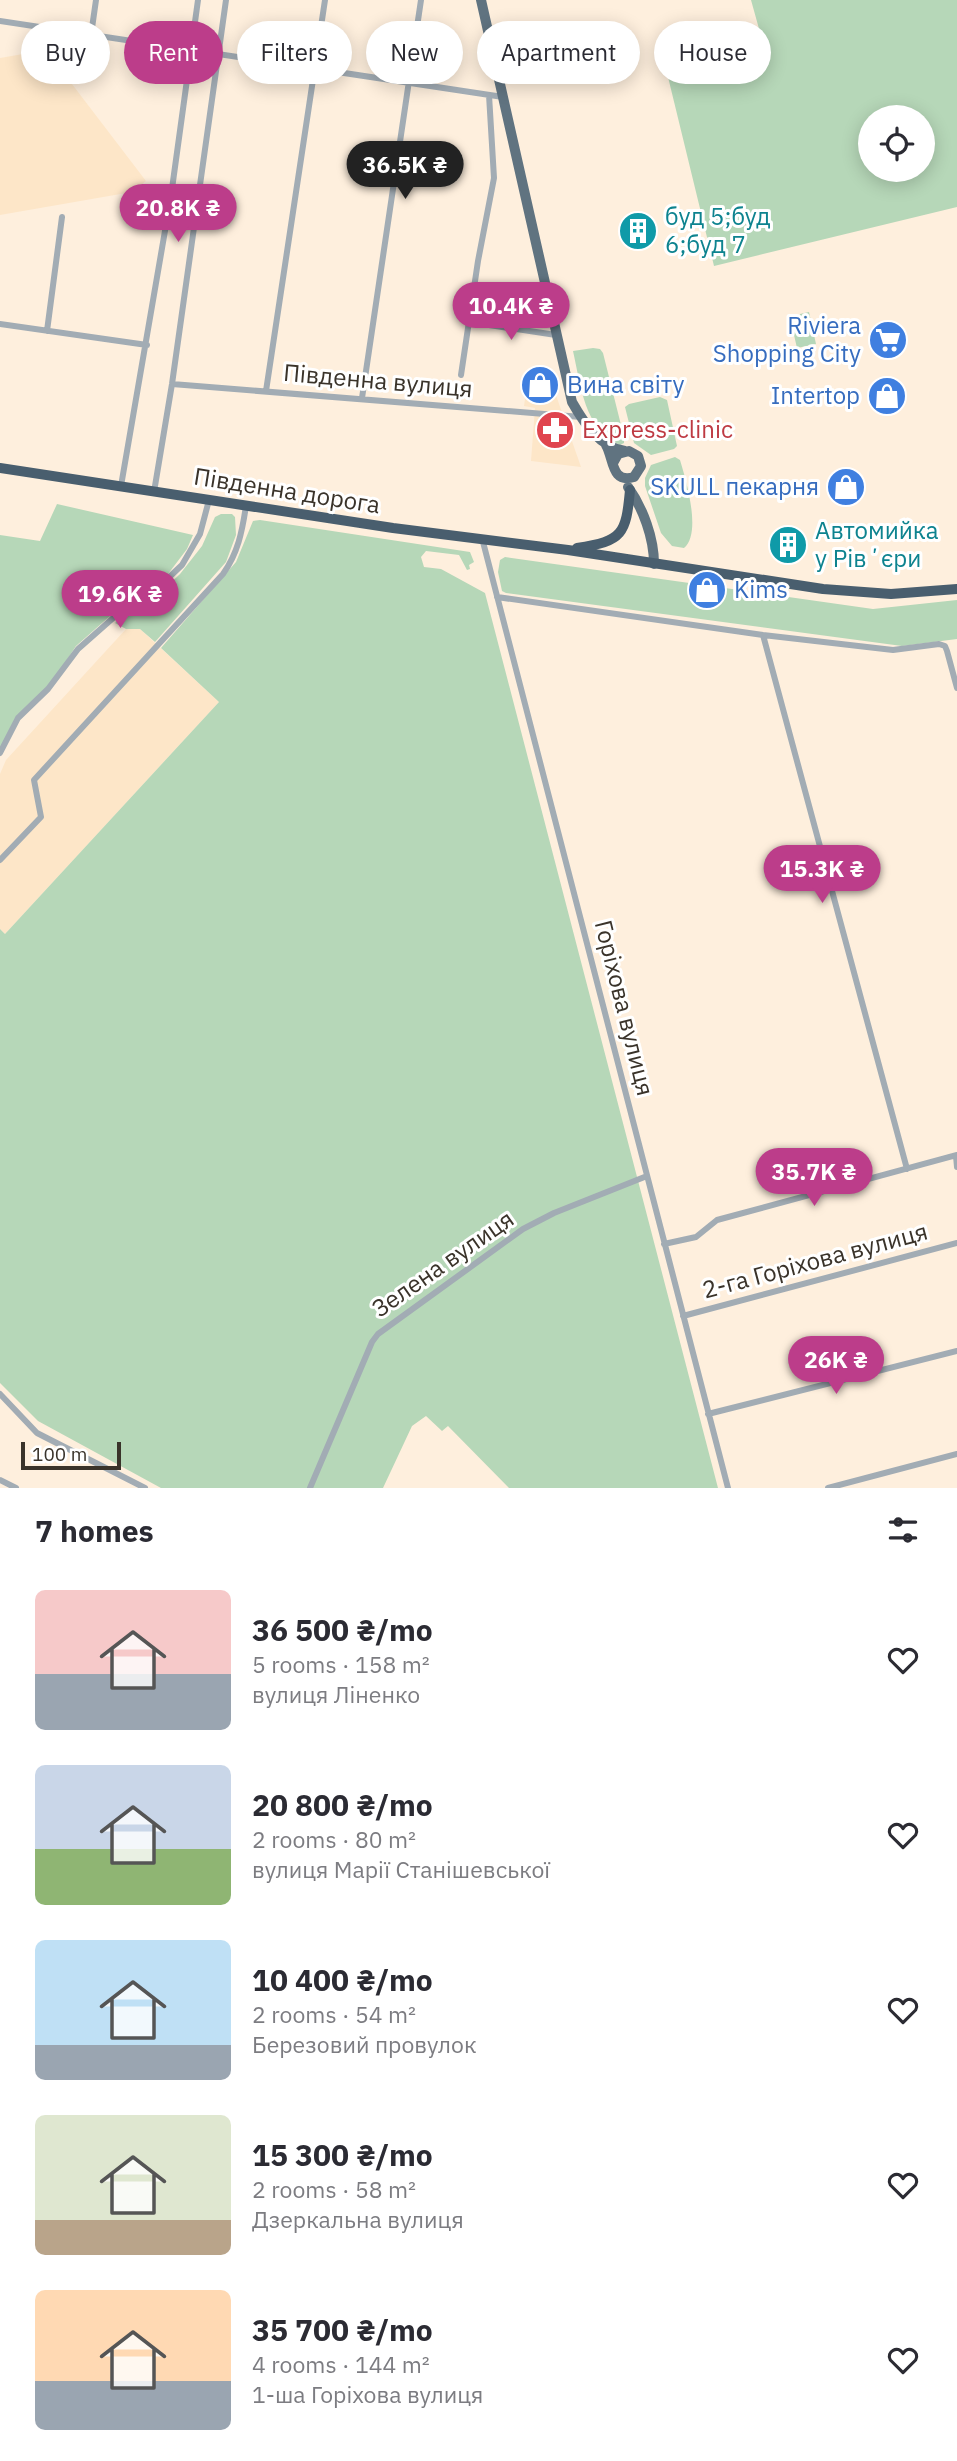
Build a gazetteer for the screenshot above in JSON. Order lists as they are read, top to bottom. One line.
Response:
{"streets":{"highway":["Південна дорога"],"street":["Південна вулиця","Горіхова вулиця","2-га Горіхова вулиця","Зелена вулиця"]},"crossings":[["Південна дорога","Горіхова вулиця"],["Горіхова вулиця","2-га Горіхова вулиця"],["Горіхова вулиця","Зелена вулиця"]],"places":{"building":["буд 5;буд 6;буд 7","Автомийка у Рівʼєри"],"supermarket":["Riviera Shopping City"],"shop":["Вина світу","Intertop","SKULL пекарня","Kims"],"pharmacy":["Express-clinic"]},"scale_bar":"100 m","page":{"chip":["Buy","Rent","Filters","New","Apartment","House"],"price":["36.5K ₴","20.8K ₴","10.4K ₴","19.6K ₴","15.3K ₴","35.7K ₴","26K ₴"],"scale":"100 m","heading":"7 homes","list":[{"name":"36 500 ₴/mo","note":"5 rooms · 158 m² · вулиця Ліненко"},{"name":"20 800 ₴/mo","note":"2 rooms · 80 m² · вулиця Марії Станішевської"},{"name":"10 400 ₴/mo","note":"2 rooms · 54 m² · Березовий провулок"},{"name":"15 300 ₴/mo","note":"2 rooms · 58 m² · Дзеркальна вулиця"},{"name":"35 700 ₴/mo","note":"4 rooms · 144 m² · 1-ша Горіхова вулиця"}]}}
